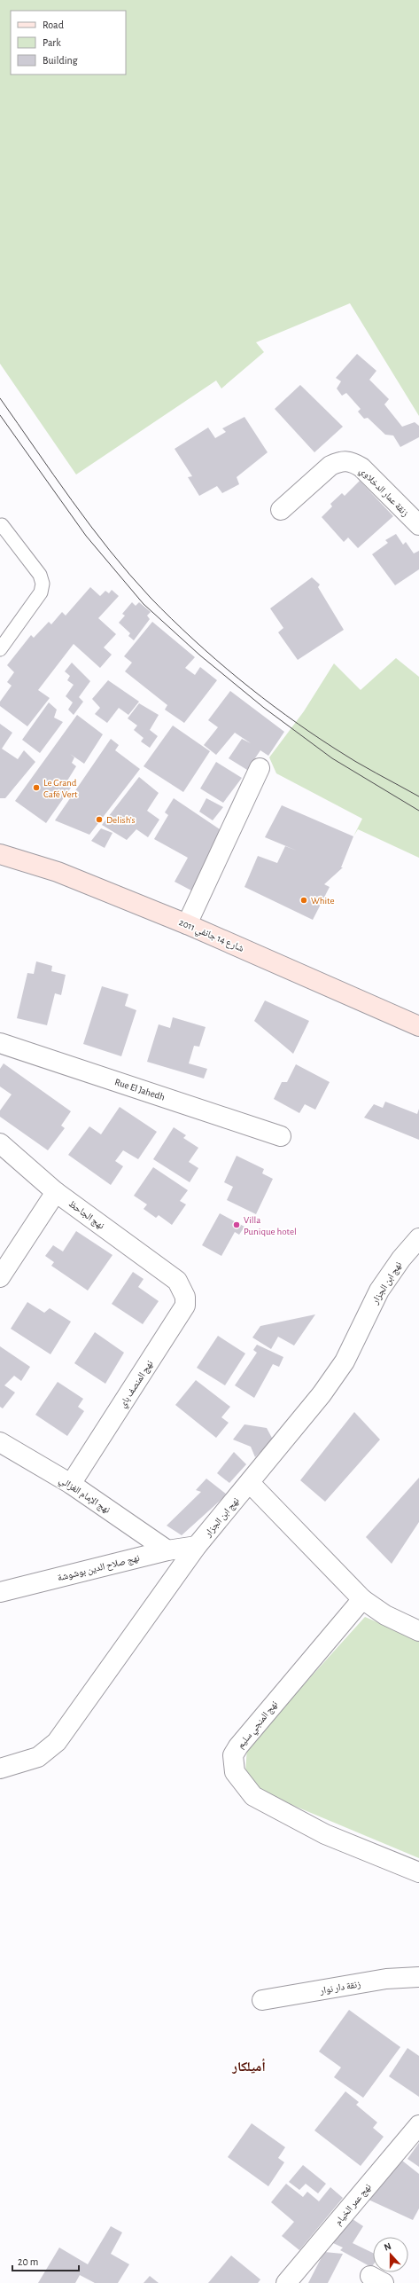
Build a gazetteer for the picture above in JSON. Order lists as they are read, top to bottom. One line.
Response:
{"streets":{"main road":["شارع 14 جانفي 2011"],"street":["زنقة عمار الدخلاوي","Rue El Jahedh","نهج الجاحظ","نهج ابن الجزار","نهج المنصف باي","نهج الإمام الغزالي","نهج صلاح الدين بوشوشة","نهج المنجي سليم","زنقة دار نوار","نهج عمر الخيام"]},"crossings":[["نهج الجاحظ","نهج المنصف باي"],["نهج ابن الجزار","نهج صلاح الدين بوشوشة"],["نهج المنصف باي","نهج الإمام الغزالي"],["نهج الإمام الغزالي","نهج صلاح الدين بوشوشة"]],"districts":["أميلكار"],"places":["Le Grand Café Vert","Delish’s","White","Villa Punique hotel"],"legend":["Road","Park","Building"],"scale_bar":"20 m","north":"top"}
